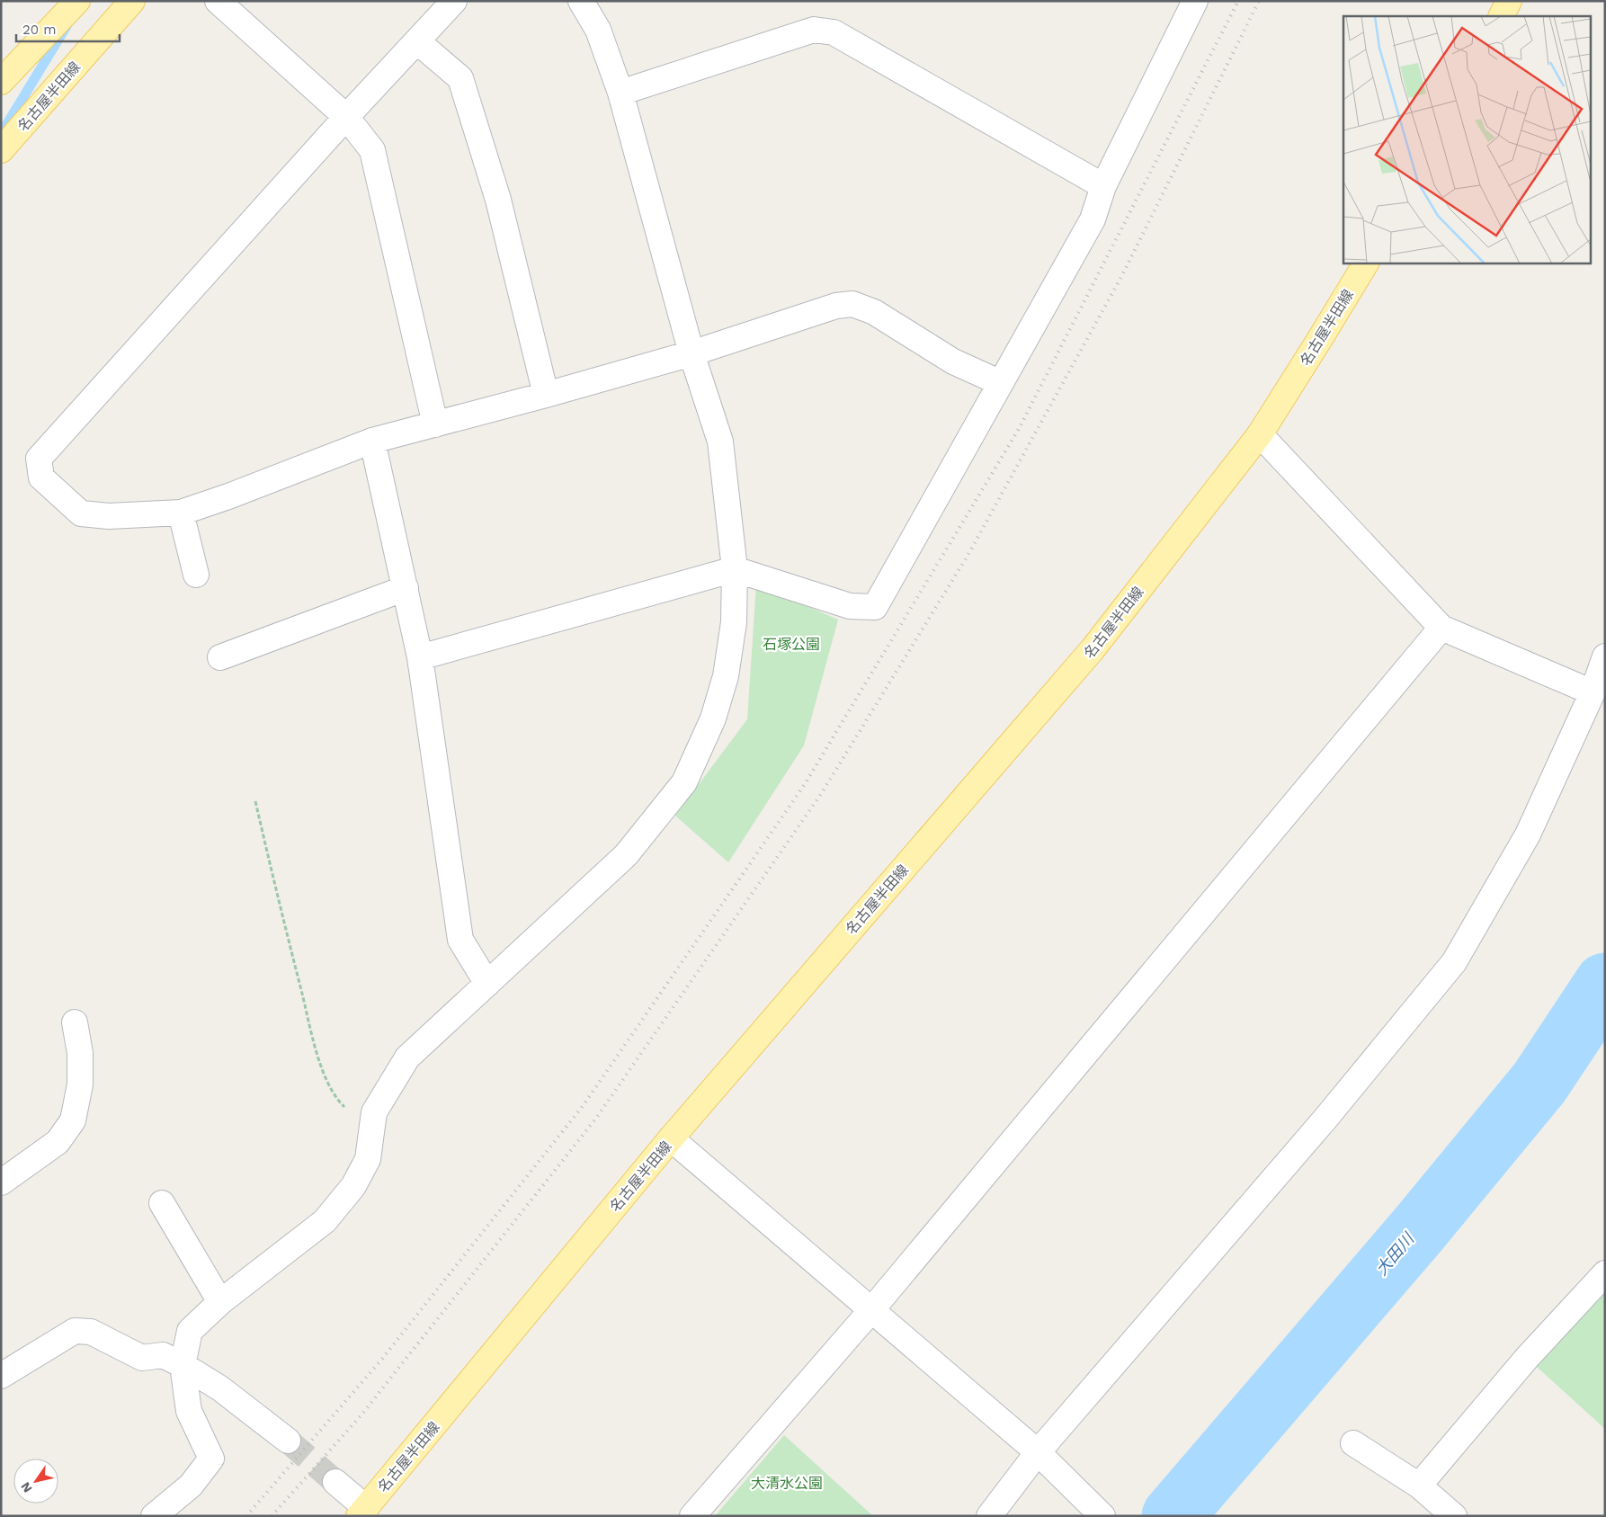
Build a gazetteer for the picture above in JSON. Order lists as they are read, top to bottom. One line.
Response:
{"streets":{"main road":["名古屋半田線"]},"water":["大田川"],"parks":["石塚公園","大清水公園"],"scale_bar":"20 m","north":"bottom left"}
